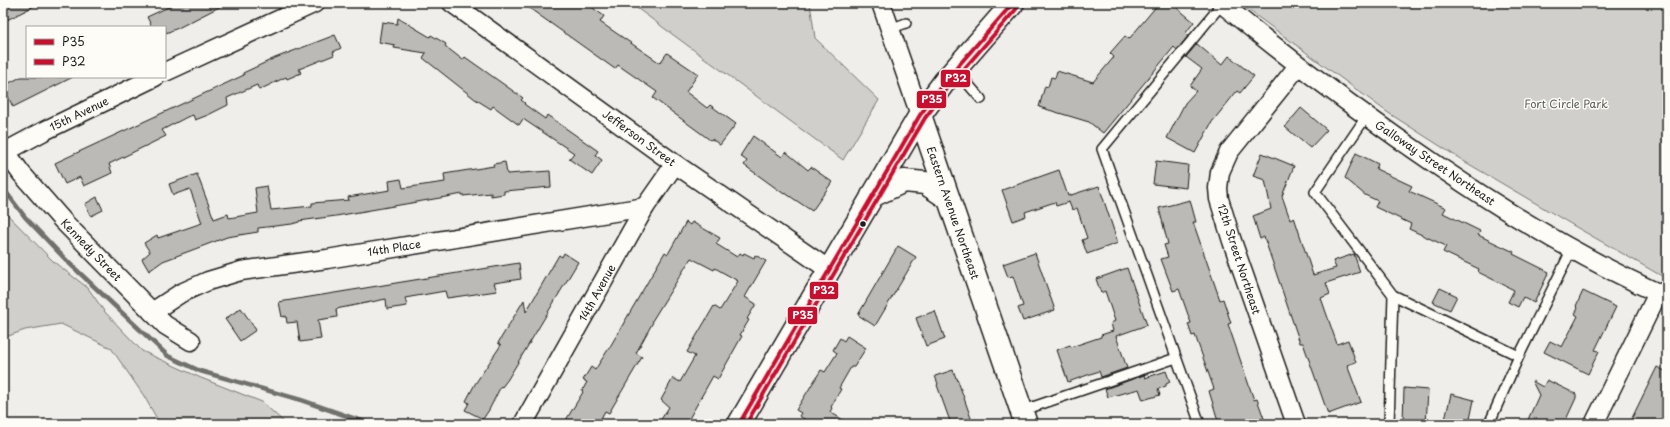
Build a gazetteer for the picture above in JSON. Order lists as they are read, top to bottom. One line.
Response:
{"streets":{"main road":["Eastern Avenue Northeast"],"street":["15th Avenue","Jefferson Street","Galloway Street Northeast","14th Place","Kennedy Street","12th Street Northeast","14th Avenue"]},"crossings":[["15th Avenue","Kennedy Street"],["Jefferson Street","14th Avenue"],["Galloway Street Northeast","12th Street Northeast"],["14th Place","Kennedy Street"],["14th Place","14th Avenue"]],"parks":["Fort Circle Park"],"lines":["transit line P35","transit line P32"],"legend":["P35","P32"]}
